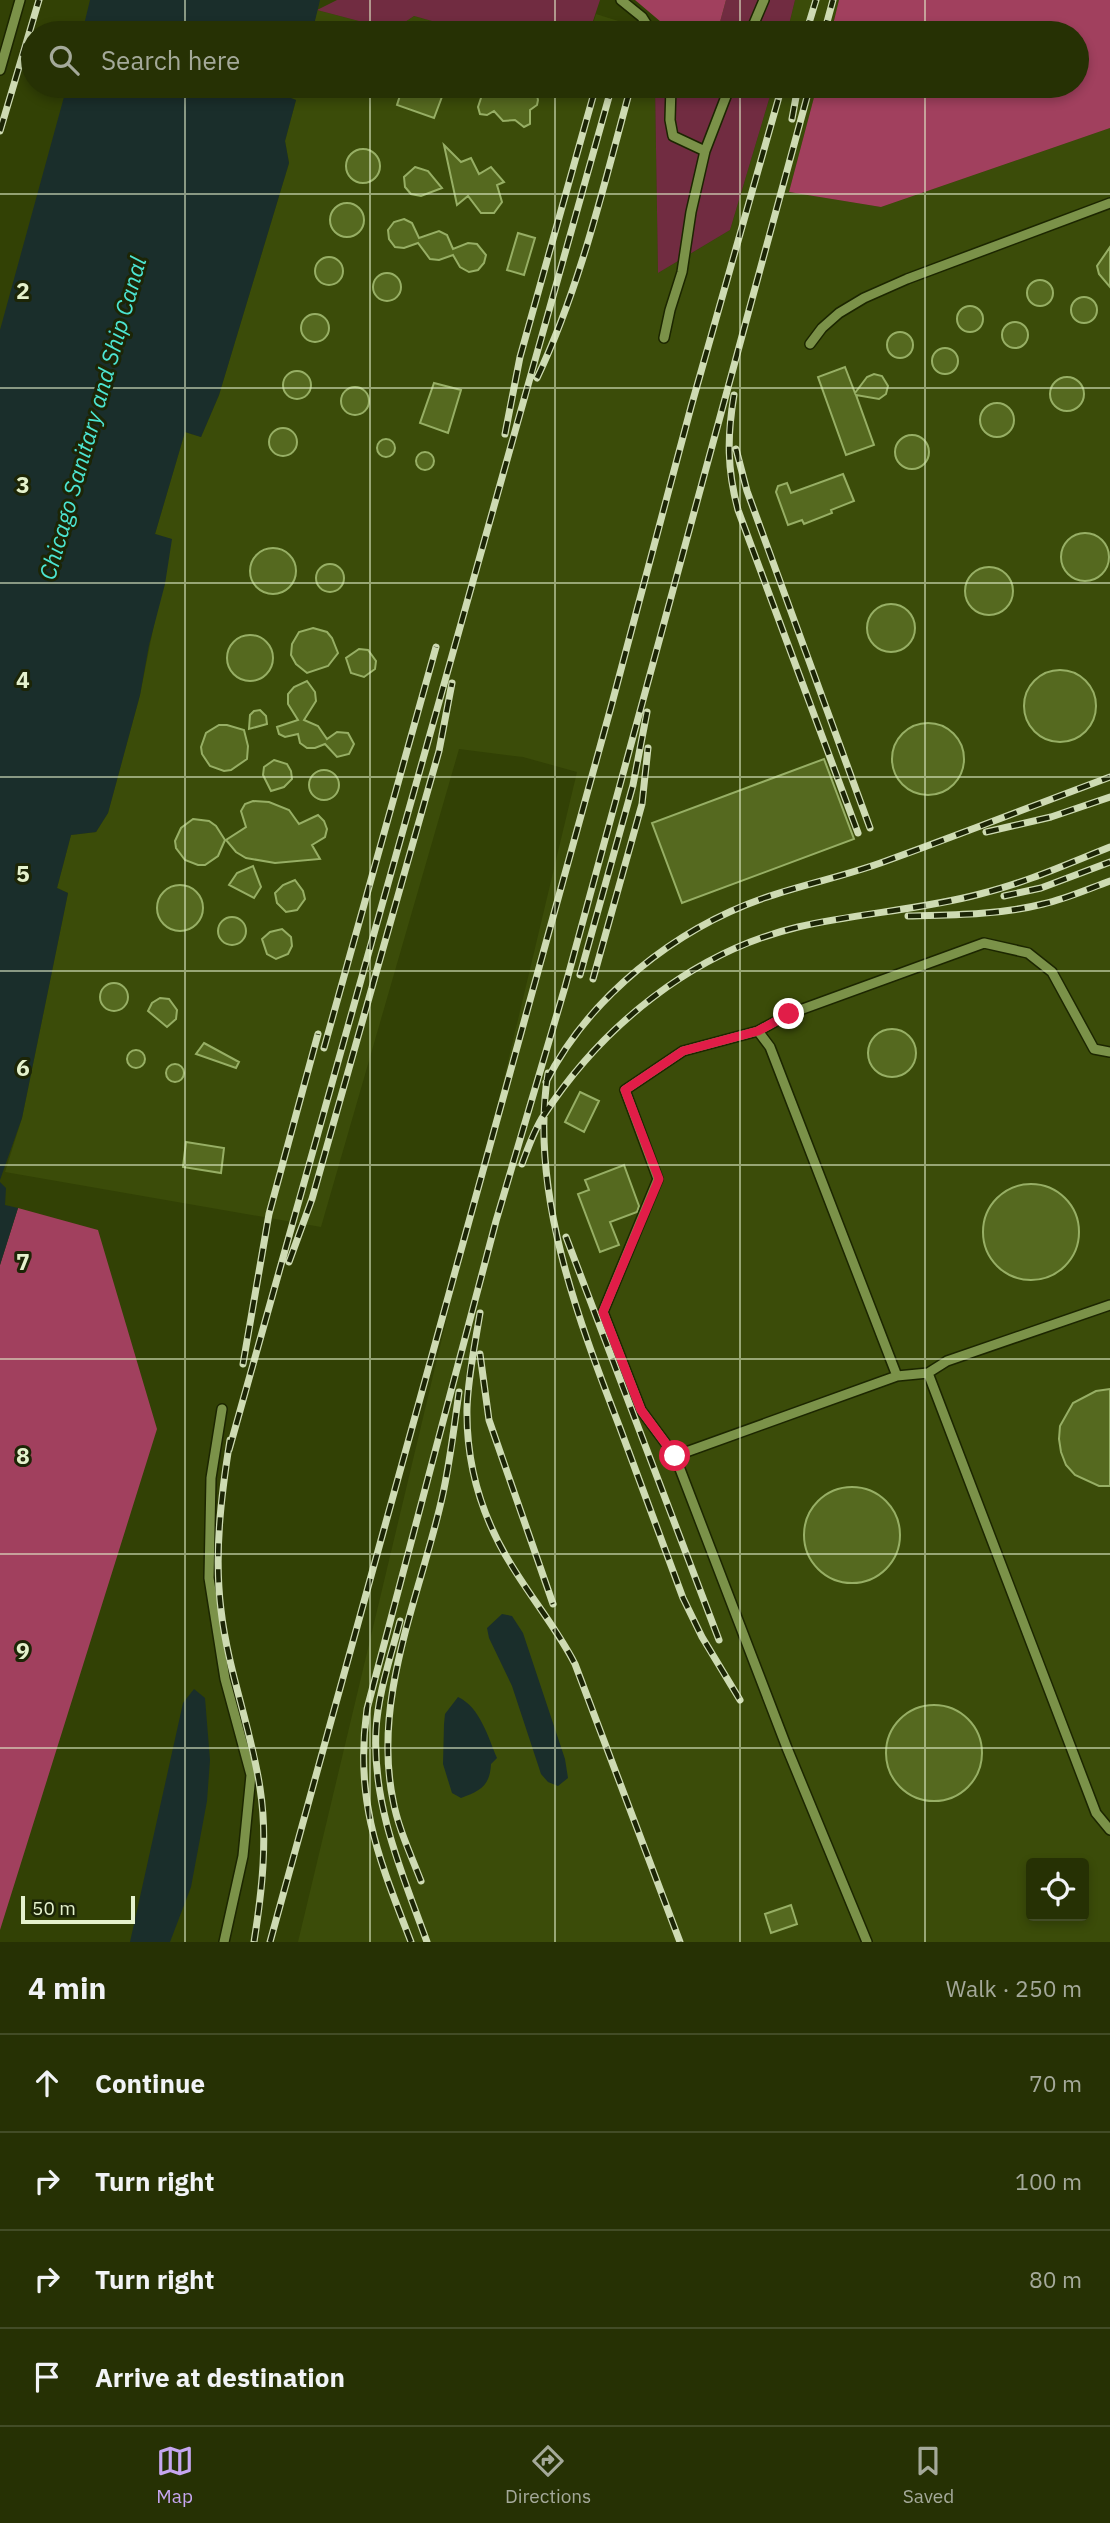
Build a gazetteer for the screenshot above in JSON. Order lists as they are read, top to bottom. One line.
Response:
{"water":["Chicago Sanitary and Ship Canal"],"scale_bar":"50 m","page":{"search":"Search here","scale":"50 m","heading":["4 min","Walk · 250 m"],"list":[["Continue","70 m"],["Turn right","100 m"],["Turn right","80 m"],"Arrive at destination"],"nav":["Map","Directions","Saved"]},"grid":{"rows":["2","3","4","5","6","7","8","9"]}}
